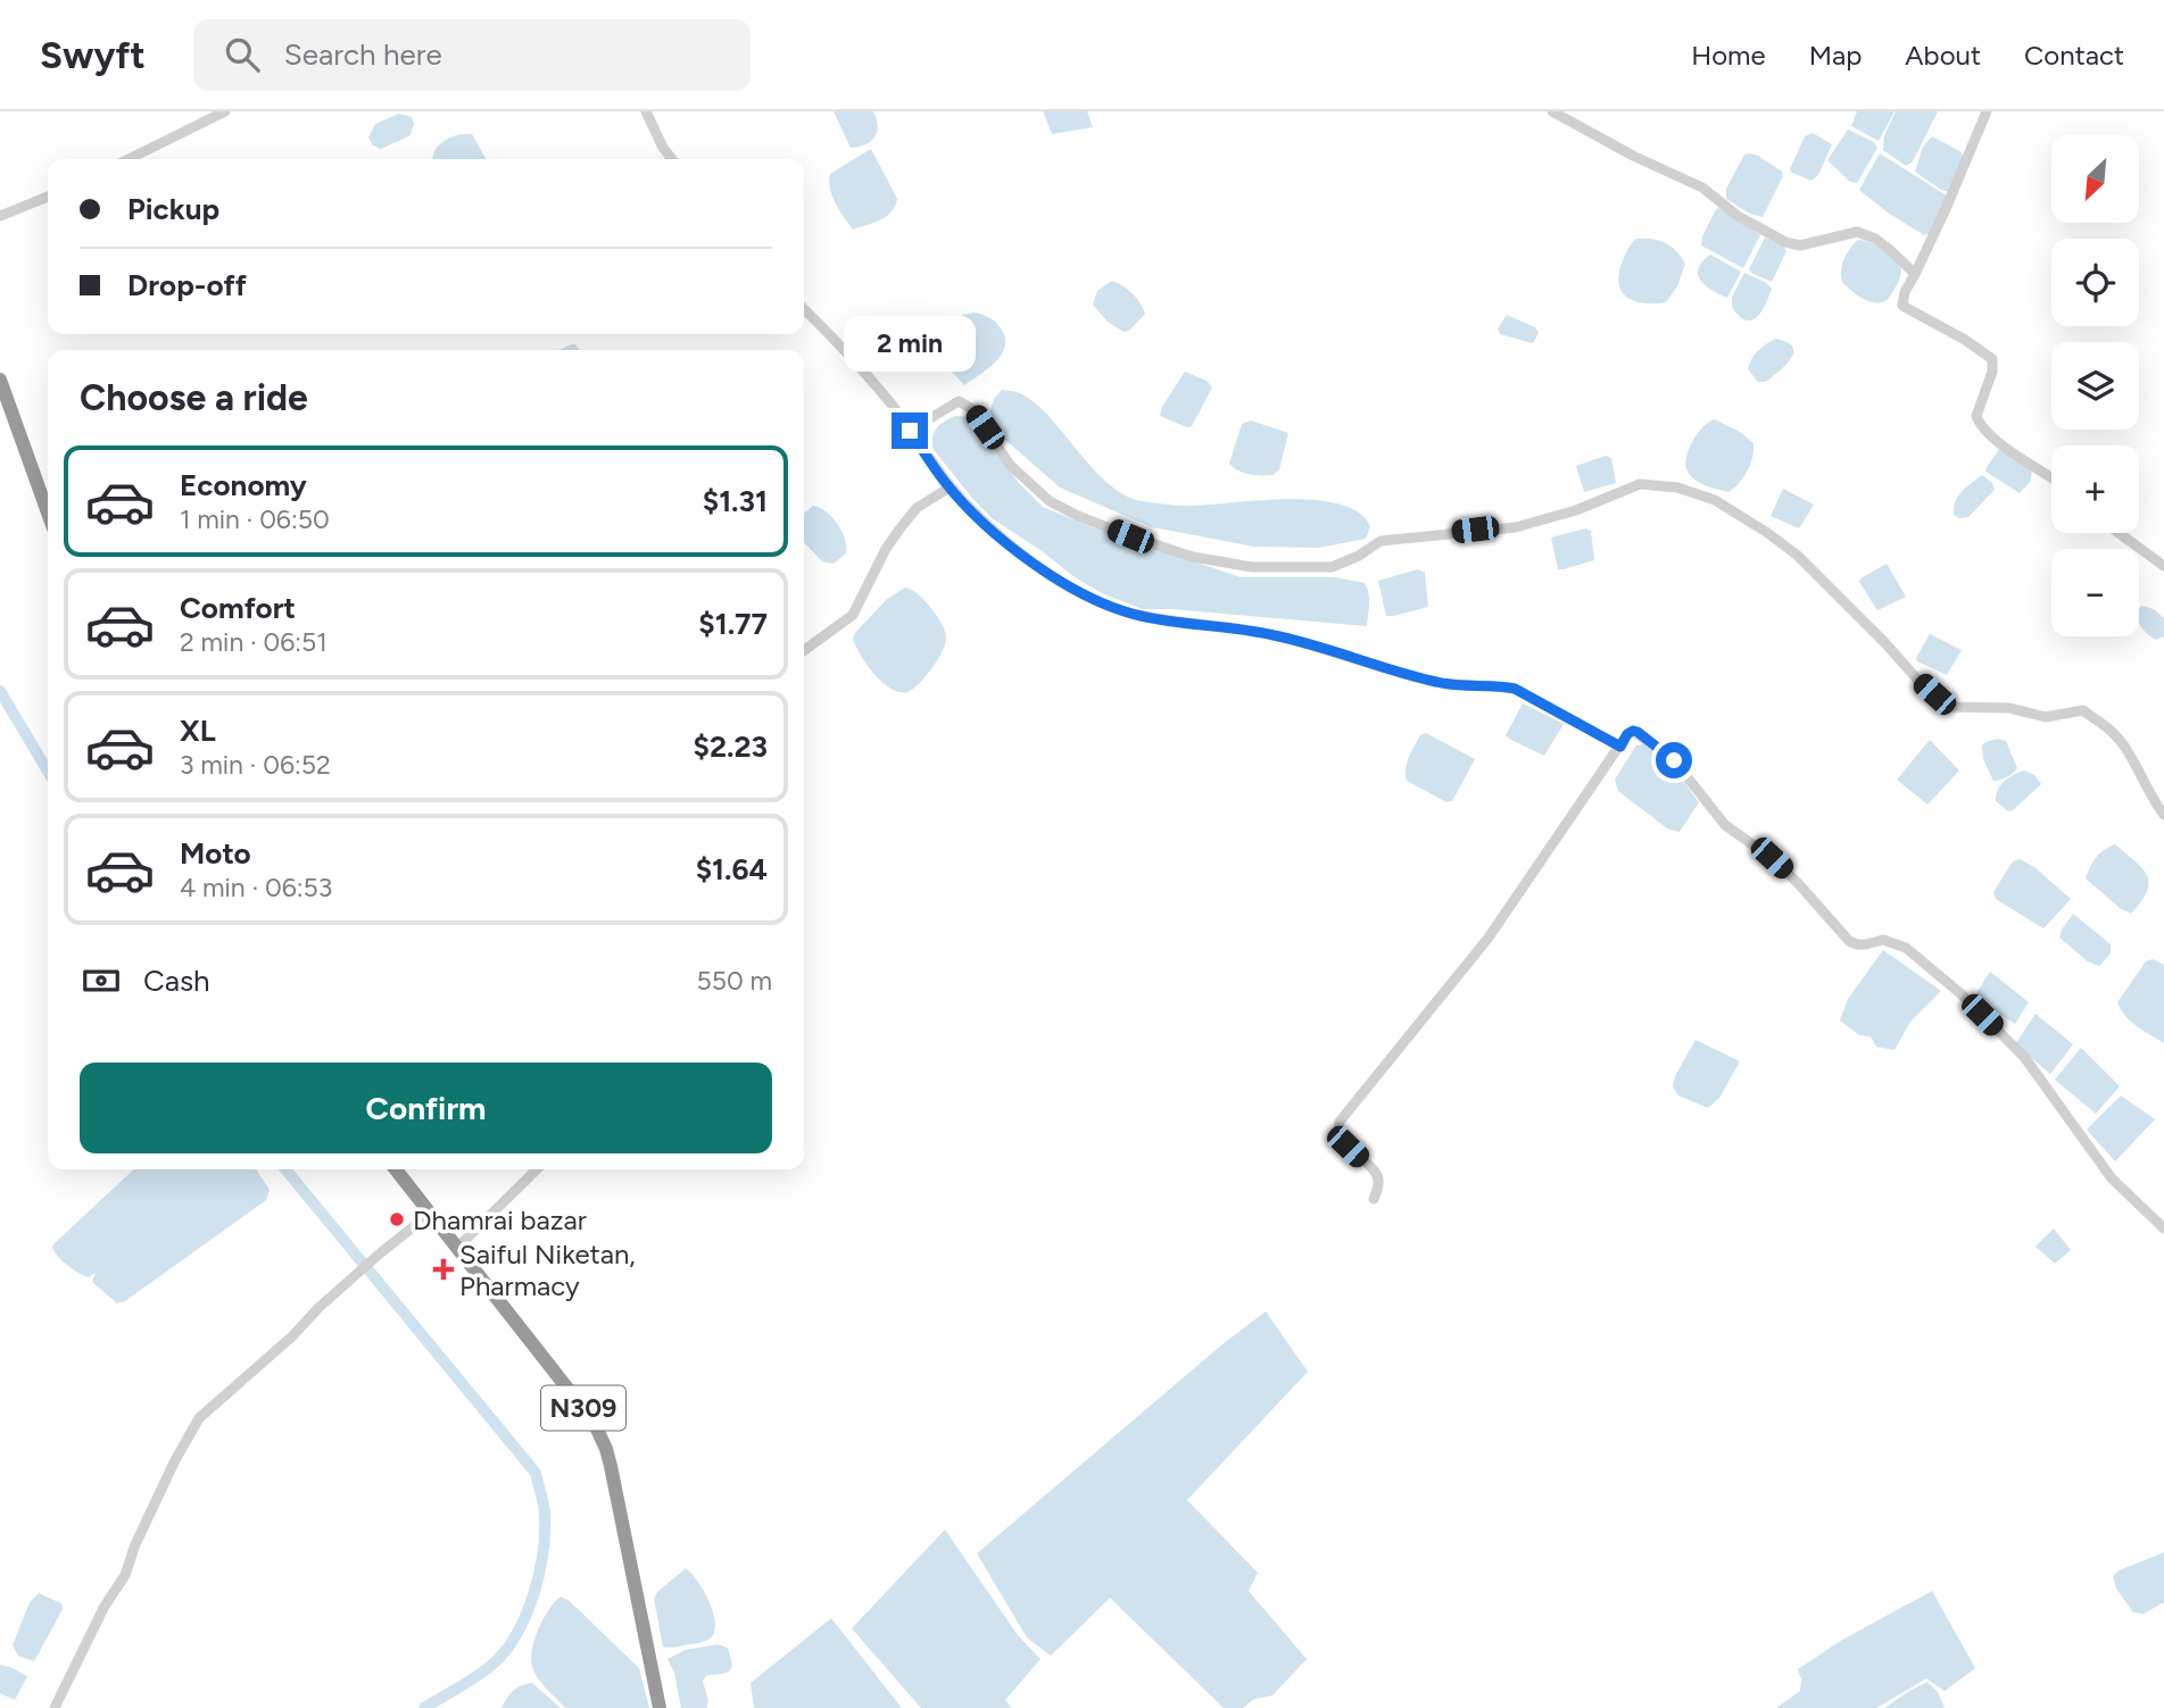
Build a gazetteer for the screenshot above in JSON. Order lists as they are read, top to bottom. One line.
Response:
{"streets":{"highway":["N309"]},"places":{"other":["Dhamrai bazar"],"health":["Saiful Niketan, Pharmacy"]},"north":"bottom left","page":{"header":"Swyft","search":"Search here","nav":["Home","Map","About","Contact"],"map_buttons":["+","−"],"banner":["Pickup","Drop-off"],"bubble":"2 min","heading":"Choose a ride","list":[{"name":"Economy","note":"1 min · 06:50","value":"$1.31"},{"name":"Comfort","note":"2 min · 06:51","value":"$1.77"},{"name":"XL","note":"3 min · 06:52","value":"$2.23"},{"name":"Moto","note":"4 min · 06:53","value":"$1.64"}],"pay":["Cash","550 m"],"buttons":"Confirm"}}
